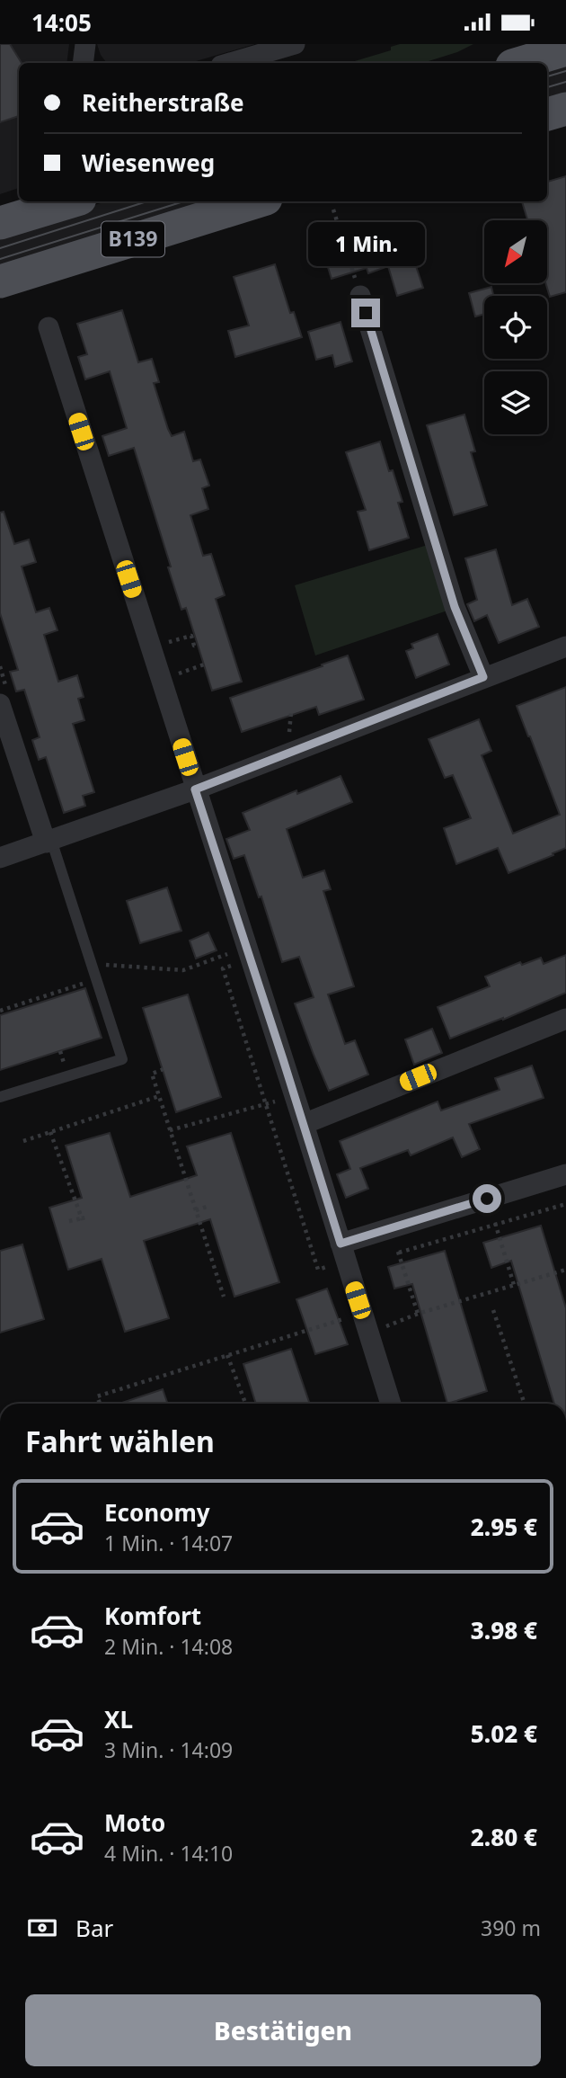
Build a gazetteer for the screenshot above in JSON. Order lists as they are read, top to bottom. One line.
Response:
{"streets":{"main road":["B139"]},"north":"bottom left","page":{"status":"14:05","banner":["Reitherstraße","Wiesenweg"],"bubble":"1 Min.","heading":"Fahrt wählen","list":[{"name":"Economy","note":"1 Min. · 14:07","value":"2.95 €"},{"name":"Komfort","note":"2 Min. · 14:08","value":"3.98 €"},{"name":"XL","note":"3 Min. · 14:09","value":"5.02 €"},{"name":"Moto","note":"4 Min. · 14:10","value":"2.80 €"}],"pay":["Bar","390 m"],"buttons":"Bestätigen"}}
